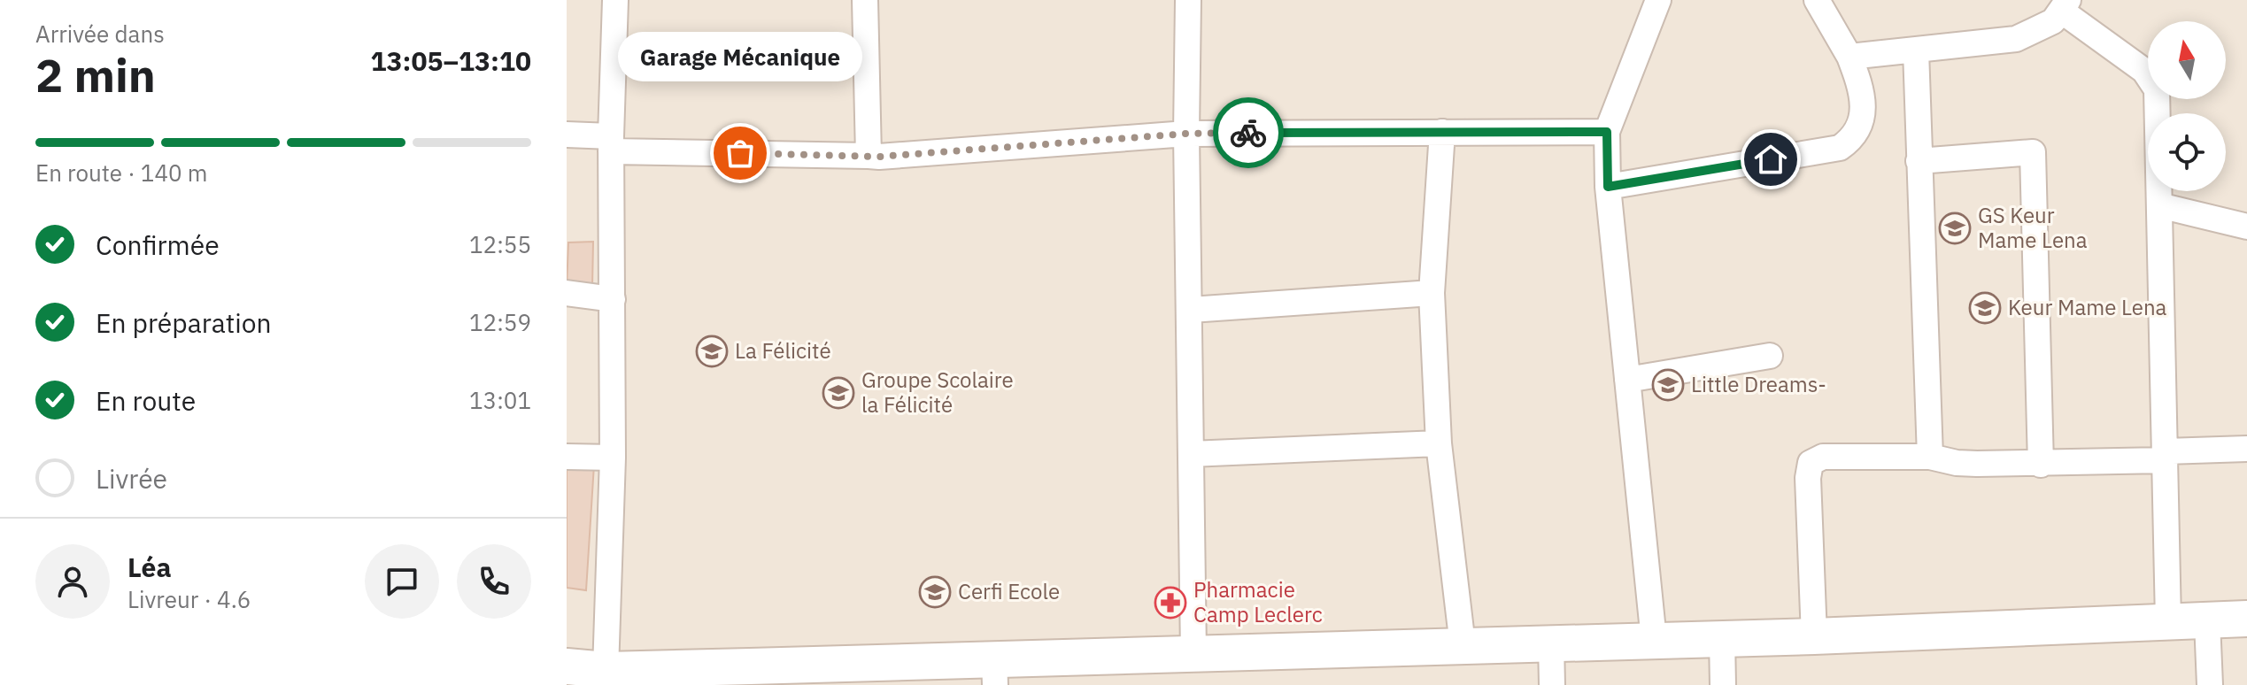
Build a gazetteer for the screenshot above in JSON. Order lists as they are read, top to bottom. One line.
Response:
{"places":{"other":["Garage Mécanique"],"school or university":["GS Keur Mame Lena","Keur Mame Lena","La Félicité","Little Dreams-","Groupe Scolaire la Félicité","Cerfi Ecole"],"pharmacy":["Pharmacie Camp Leclerc"]},"north":"top","page":{"heading":["2 min","Arrivée dans","13:05–13:10"],"panel":["Léa","Livreur · 4.6"],"bubble":"Garage Mécanique","bar":"En route · 140 m","list":[["Confirmée","12:55"],["En préparation","12:59"],["En route","13:01"],"Livrée"]}}
